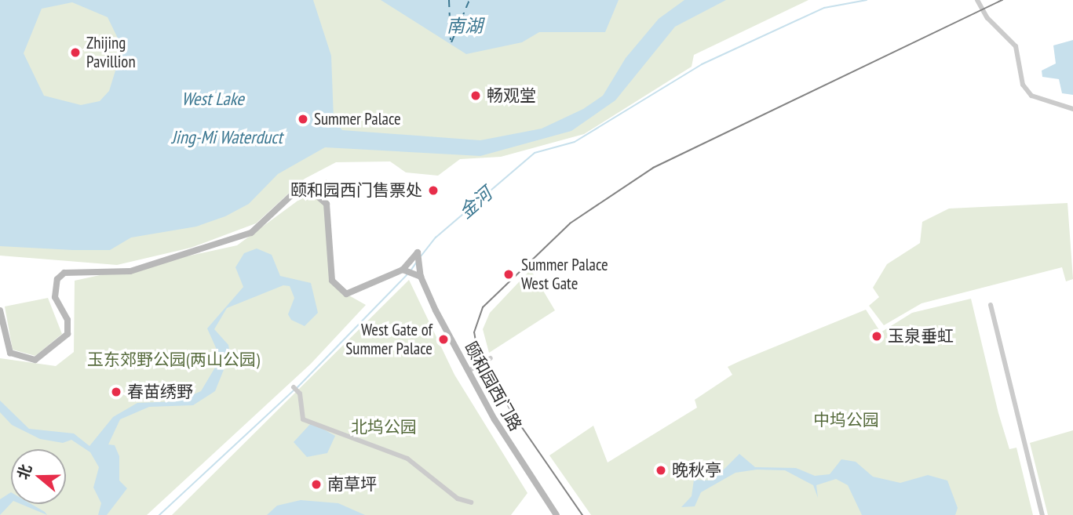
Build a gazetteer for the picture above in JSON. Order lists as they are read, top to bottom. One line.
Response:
{"streets":{"street":["颐和园西门路"]},"water":["南湖","West Lake","Jing-Mi Waterduct","金河"],"parks":["玉东郊野公园(两山公园)","中坞公园","北坞公园"],"places":["Zhijing Pavillion","畅观堂","Summer Palace","颐和园西门售票处","Summer Palace West Gate","玉泉垂虹","West Gate of Summer Palace","春苗绣野","晚秋亭","南草坪"],"north":"left"}
